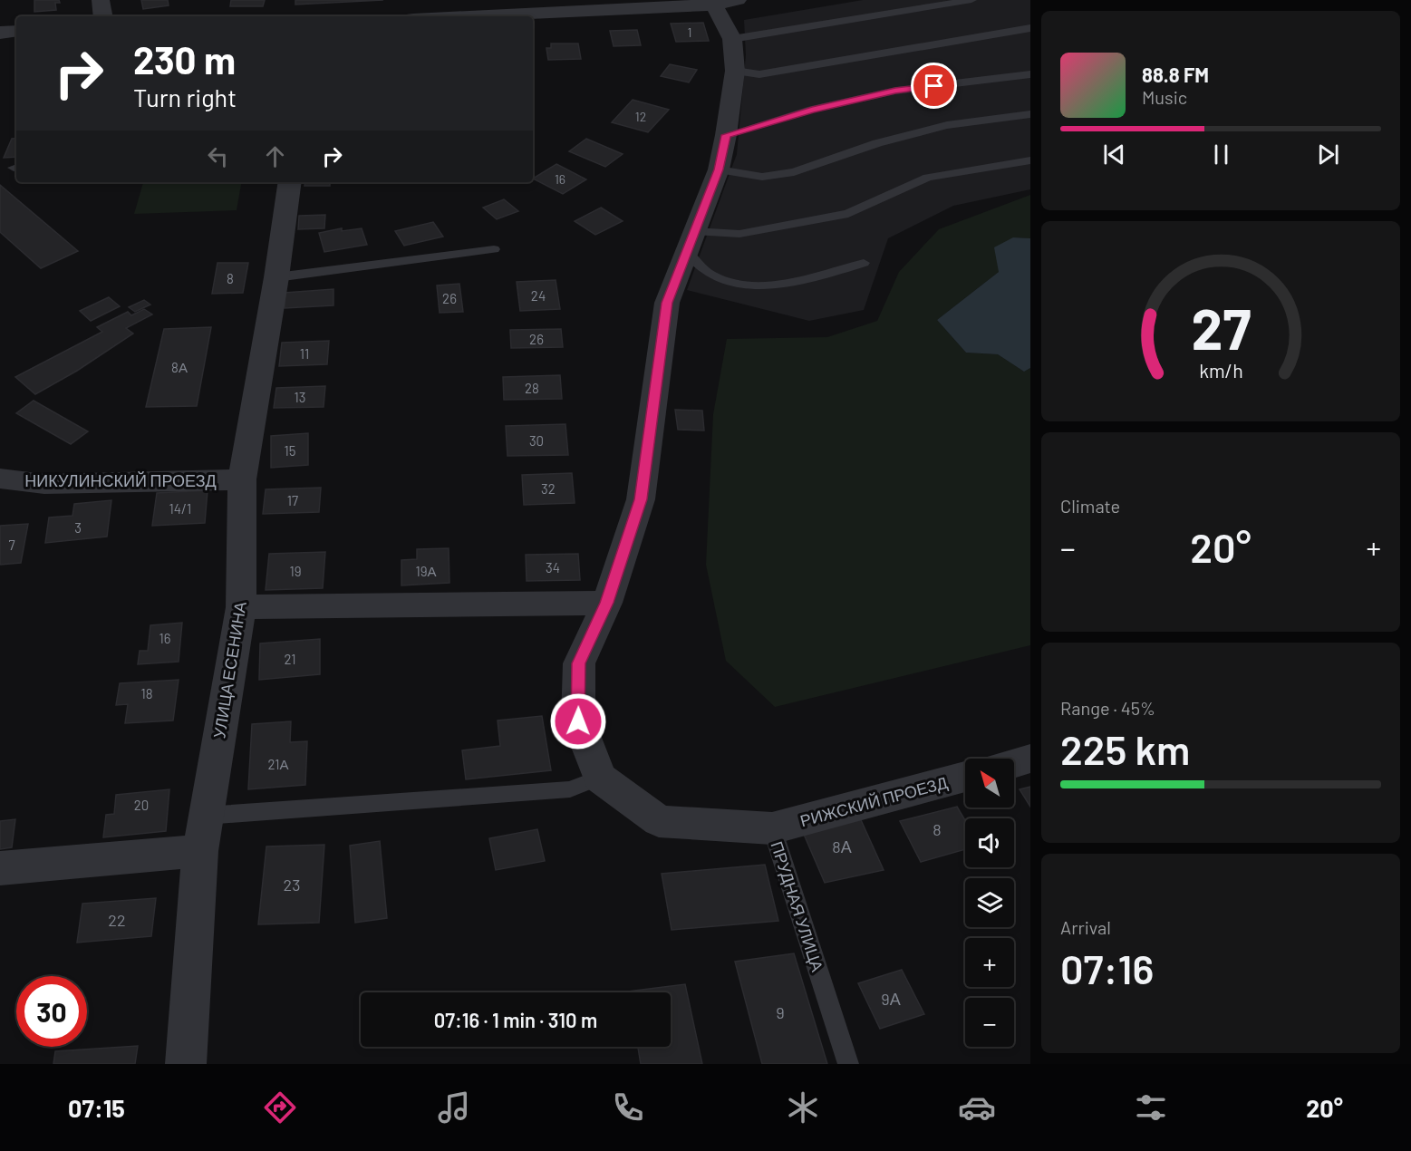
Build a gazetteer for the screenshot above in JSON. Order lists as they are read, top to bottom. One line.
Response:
{"streets":{"street":["НИКУЛИНСКИЙ ПРОЕЗД","УЛИЦА ЕСЕНИНА","РИЖСКИЙ ПРОЕЗД","ПРУДНАЯ УЛИЦА"]},"crossings":[["НИКУЛИНСКИЙ ПРОЕЗД","УЛИЦА ЕСЕНИНА"],["РИЖСКИЙ ПРОЕЗД","ПРУДНАЯ УЛИЦА"]],"house_numbers":["1","12","16","8","24","26","26","11","8А","28","13","30","15","32","17","14/1","3","7","34","19","19А","16","21","18","21А","20","8","8А","23","22","9А","9"],"north":"top left","page":{"turn":["230 m","Turn right"],"song":["88.8 FM","Music"],"tile":["Climate",["Range · 45%","225 km"],["Arrival","07:16"]],"heat":["−","20°","+"],"map_buttons":["+","−"],"limit":"30","trip":"07:16 · 1 min · 310 m","tabs":["07:15","20°"],"gauge":["27","km/h"]}}
